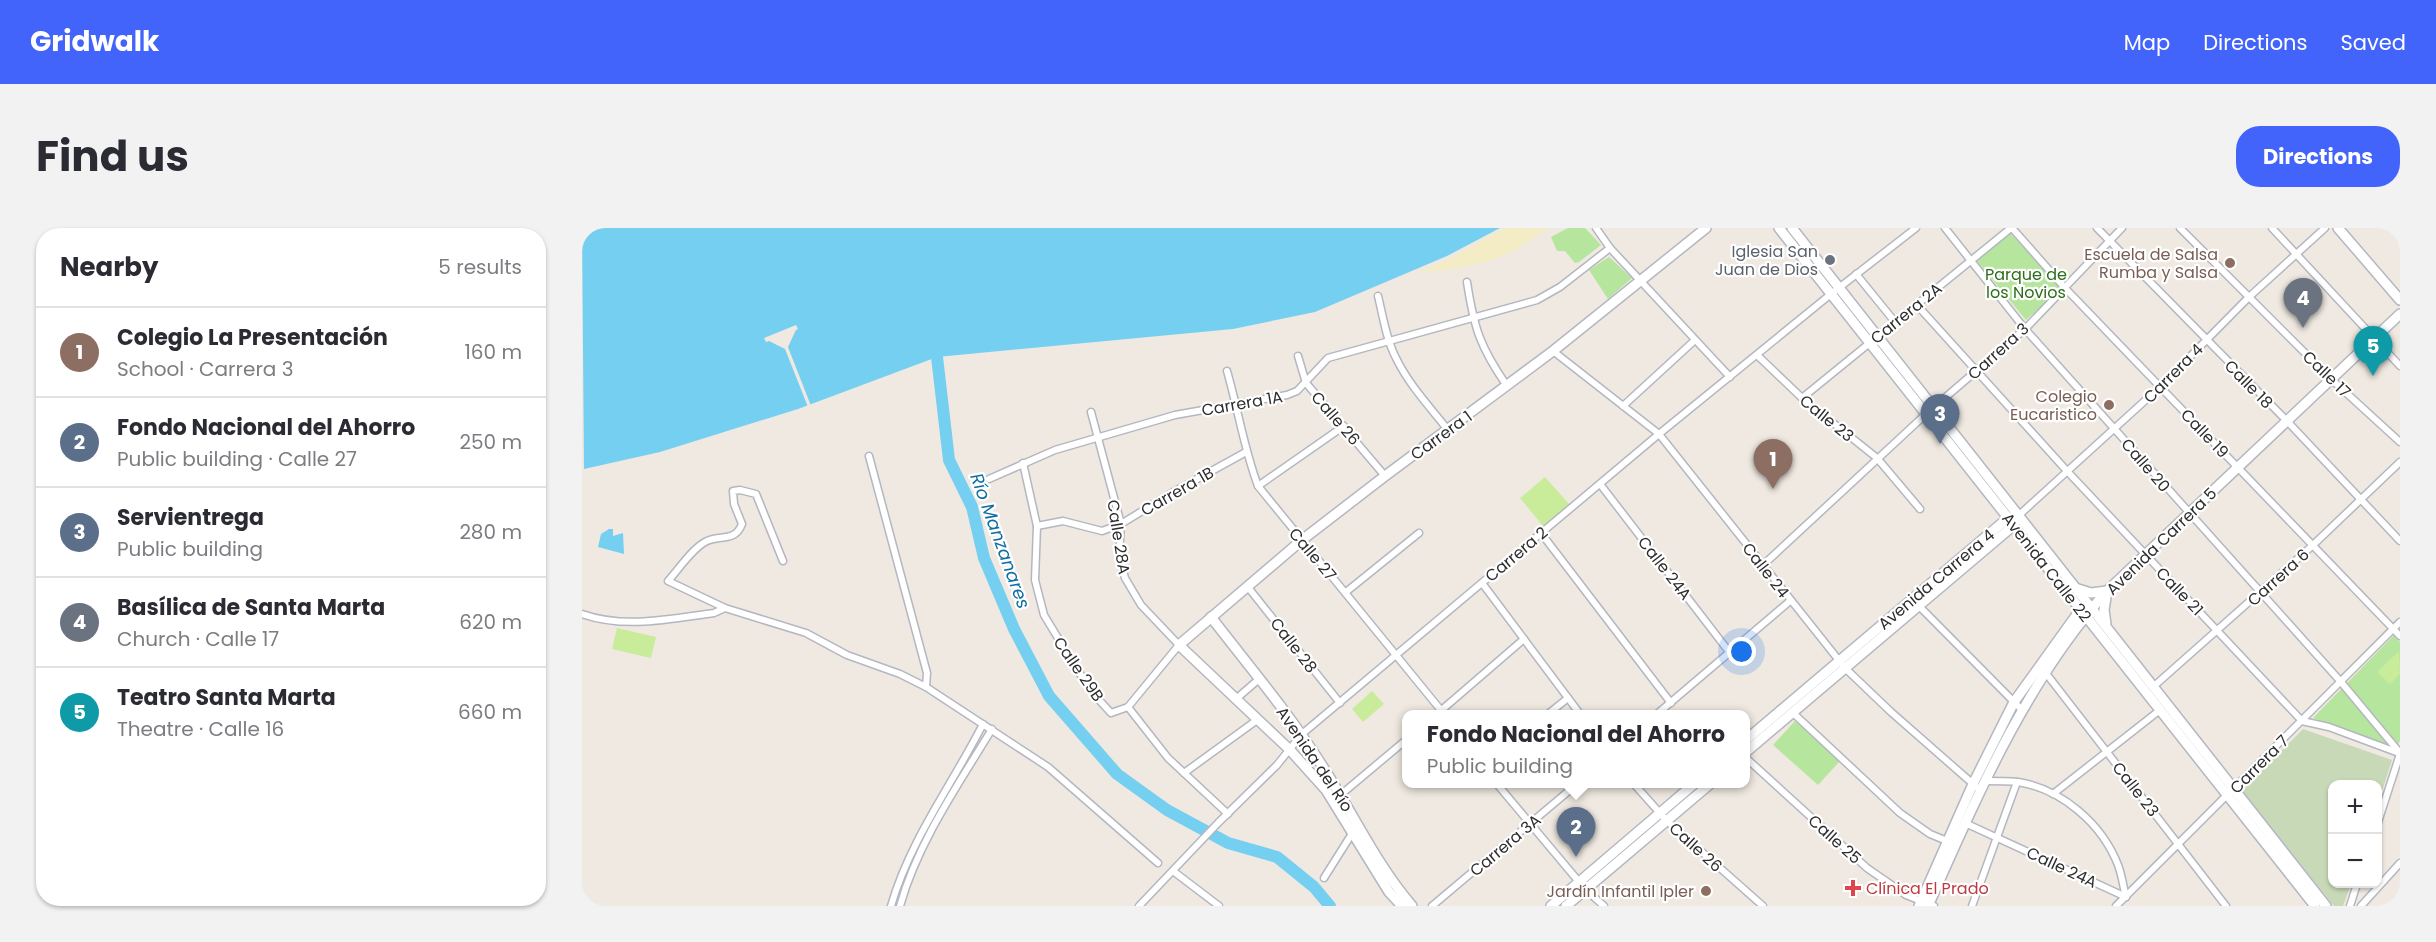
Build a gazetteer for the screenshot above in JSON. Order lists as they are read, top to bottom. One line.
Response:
{"streets":{"street":["Carrera 2A","Carrera 3","Carrera 4","Calle 17","Calle 18","Carrera 1A","Calle 26","Calle 23","Calle 19","Carrera 1","Calle 20","Carrera 1B","Calle 28A","Avenida Carrera 5","Calle 27","Carrera 2","Avenida Calle 22","Calle 24A","Calle 24","Carrera 6","Avenida Carrera 4","Calle 21","Calle 28","Calle 29B","Avenida del Río","Carrera 7","Calle 25","Carrera 3A"]},"crossings":[["Carrera 2A","Calle 23"],["Carrera 2A","Calle 19"],["Carrera 2A","Calle 20"],["Carrera 2A","Avenida Calle 22"],["Carrera 2A","Calle 21"],["Carrera 3","Calle 18"],["Carrera 3","Calle 23"],["Carrera 3","Calle 19"],["Carrera 3","Calle 20"],["Carrera 3","Avenida Calle 22"],["Carrera 3","Calle 24"],["Carrera 3","Calle 21"],["Carrera 4","Calle 17"],["Carrera 4","Calle 18"],["Carrera 4","Calle 19"],["Carrera 4","Calle 20"],["Carrera 4","Avenida Calle 22"],["Carrera 4","Avenida Carrera 4"],["Carrera 4","Calle 21"],["Calle 17","Avenida Carrera 5"],["Calle 18","Avenida Carrera 5"],["Calle 18","Carrera 6"],["Carrera 1A","Calle 26"],["Carrera 1A","Calle 28A"],["Carrera 1A","Calle 27"],["Carrera 1A","Calle 29B"],["Calle 26","Carrera 1"],["Calle 23","Avenida Carrera 5"],["Calle 23","Carrera 2"],["Calle 23","Carrera 7"],["Calle 19","Avenida Carrera 5"],["Calle 19","Carrera 6"],["Calle 19","Carrera 7"],["Carrera 1","Calle 28A"],["Carrera 1","Calle 27"],["Carrera 1","Calle 24"],["Carrera 1","Calle 28"],["Carrera 1","Avenida del Río"],["Calle 20","Avenida Carrera 5"],["Calle 20","Carrera 6"],["Calle 20","Carrera 7"],["Carrera 1B","Calle 28A"],["Carrera 1B","Calle 27"],["Carrera 1B","Calle 29B"],["Calle 28A","Avenida del Río"],["Avenida Carrera 5","Avenida Calle 22"],["Avenida Carrera 5","Calle 24A"],["Avenida Carrera 5","Calle 24"],["Avenida Carrera 5","Calle 21"],["Avenida Carrera 5","Calle 25"],["Calle 27","Carrera 2"],["Carrera 2","Avenida Calle 22"],["Carrera 2","Calle 24A"],["Carrera 2","Calle 24"],["Carrera 2","Calle 28"],["Carrera 2","Calle 29B"],["Carrera 2","Avenida del Río"],["Avenida Calle 22","Carrera 6"],["Avenida Calle 22","Avenida Carrera 4"],["Avenida Calle 22","Carrera 7"],["Calle 24A","Carrera 7"],["Calle 24","Avenida Carrera 4"],["Carrera 6","Calle 21"],["Calle 21","Carrera 7"]],"water":["Río Manzanares"],"parks":["Parque de los Novios"],"places":{"other":["Iglesia San Juan de Dios","Escuela de Salsa Rumba y Salsa","Colegio Eucaristico","Jardín Infantil Ipler"],"health":["Clínica El Prado"]},"page":{"header":"Gridwalk","nav":["Map","Directions","Saved"],"title":"Find us","buttons":"Directions","heading":["Nearby","5 results"],"pins":["4","5","3","1","2"],"list":[{"mark":"1","name":"Colegio La Presentación","note":"School · Carrera 3","value":"160 m"},{"mark":"2","name":"Fondo Nacional del Ahorro","note":"Public building · Calle 27","value":"250 m"},{"mark":"3","name":"Servientrega","note":"Public building","value":"280 m"},{"mark":"4","name":"Basílica de Santa Marta","note":"Church · Calle 17","value":"620 m"},{"mark":"5","name":"Teatro Santa Marta","note":"Theatre · Calle 16","value":"660 m"}],"popup":["Fondo Nacional del Ahorro","Public building"],"map_buttons":["+","−"]}}
